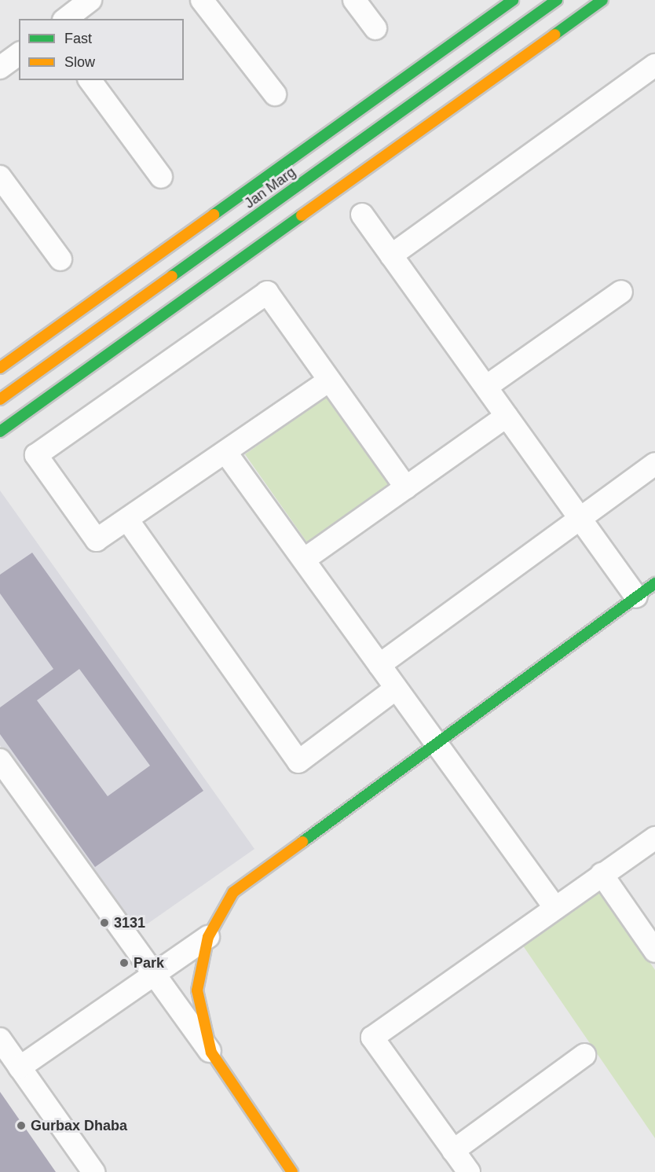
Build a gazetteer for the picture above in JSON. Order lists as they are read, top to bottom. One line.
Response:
{"streets":{"street":["Jan Marg"]},"places":["3131","Park","Gurbax Dhaba"],"legend":["Fast","Slow"]}
